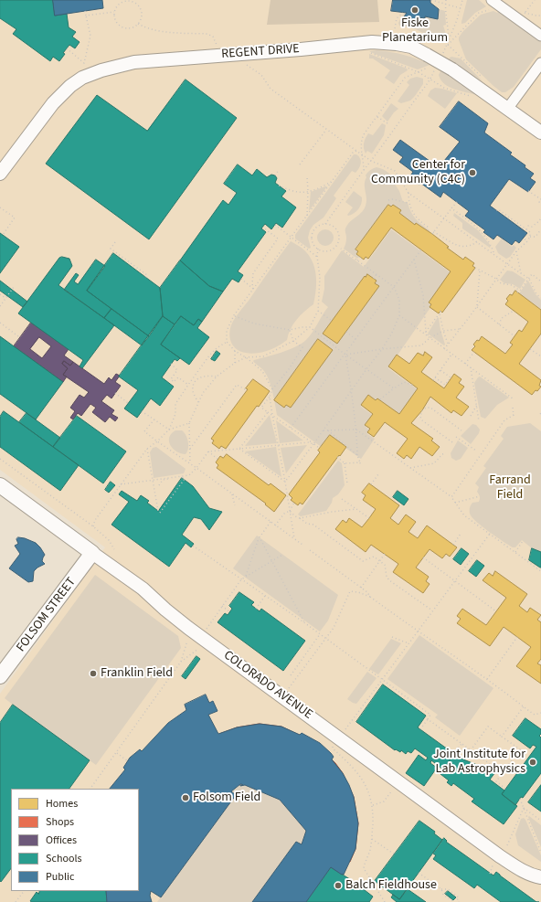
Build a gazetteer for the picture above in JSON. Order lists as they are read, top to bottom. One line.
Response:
{"streets":{"main road":["FOLSOM STREET","COLORADO AVENUE"],"street":["REGENT DRIVE"]},"crossings":[["FOLSOM STREET","COLORADO AVENUE"]],"parks":["Farrand Field"],"places":["Fiske Planetarium","Center for Community (C4C)","Franklin Field","Joint Institute for Lab Astrophysics","Folsom Field","Balch Fieldhouse"],"legend":["Homes","Shops","Offices","Schools","Public"]}
